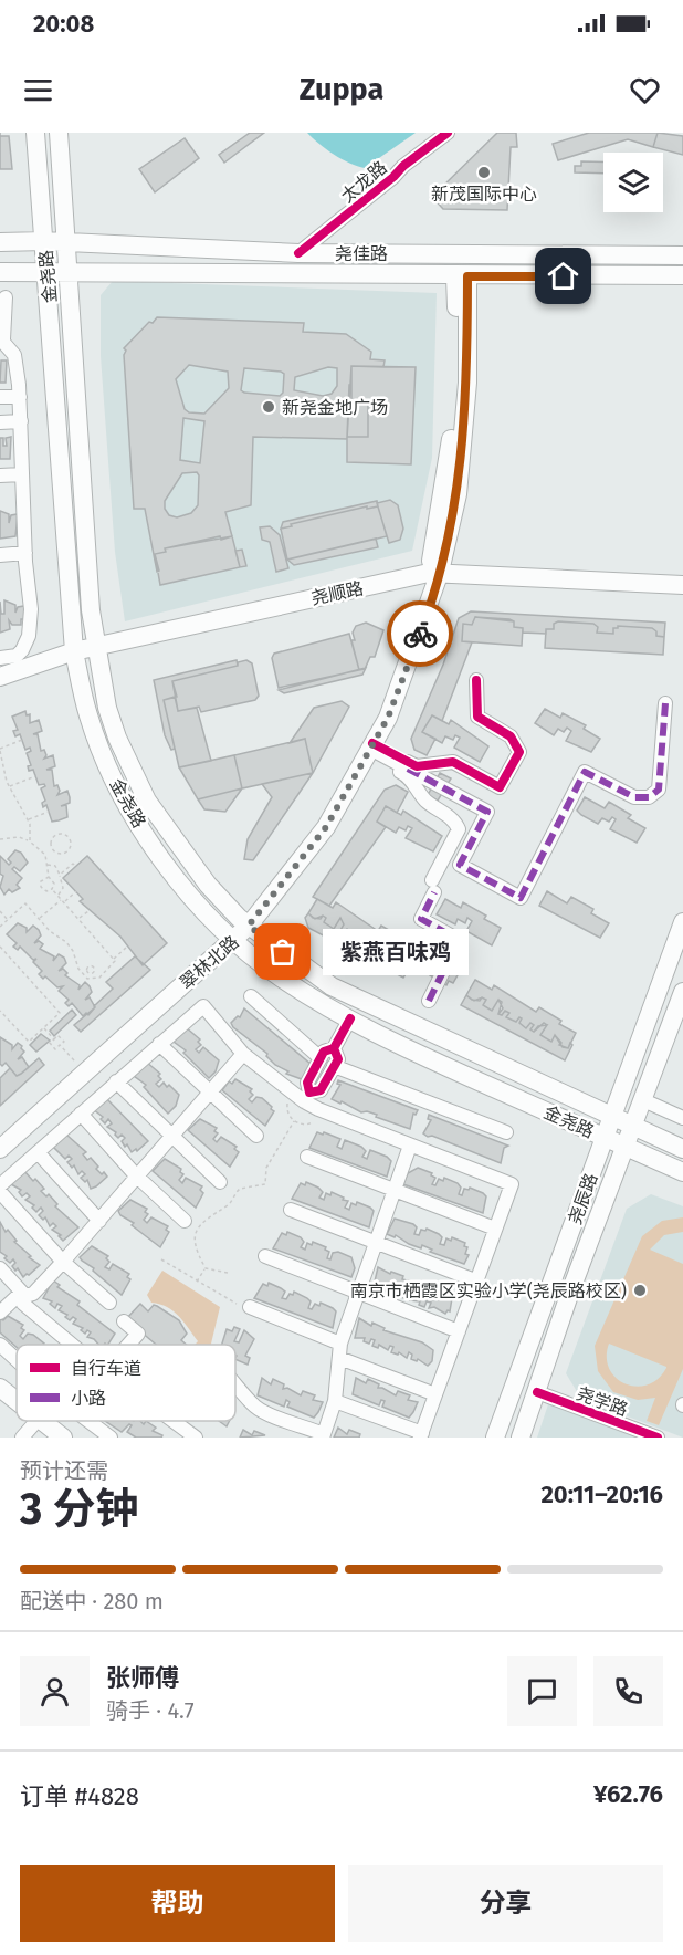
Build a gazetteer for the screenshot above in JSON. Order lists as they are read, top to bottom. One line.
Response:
{"streets":{"main road":["尧佳路","金尧路","尧顺路","翠林北路","尧辰路"],"street":["太龙路","尧学路"]},"crossings":[["太龙路","尧佳路"],["尧佳路","金尧路"],["尧佳路","翠林北路"],["金尧路","尧顺路"],["金尧路","翠林北路"],["金尧路","尧辰路"],["尧顺路","翠林北路"],["尧辰路","尧学路"]],"places":["新茂国际中心","新尧金地广场","紫燕百味鸡","南京市栖霞区实验小学(尧辰路校区)"],"legend":["自行车道","小路"],"page":{"status":"20:08","header":"Zuppa","bubble":"紫燕百味鸡","heading":["3 分钟","预计还需","20:11–20:16"],"panel":["张师傅","骑手 · 4.7","订单 #4828","¥62.76"],"bar":"配送中 · 280 m","buttons":["帮助","分享"]}}
